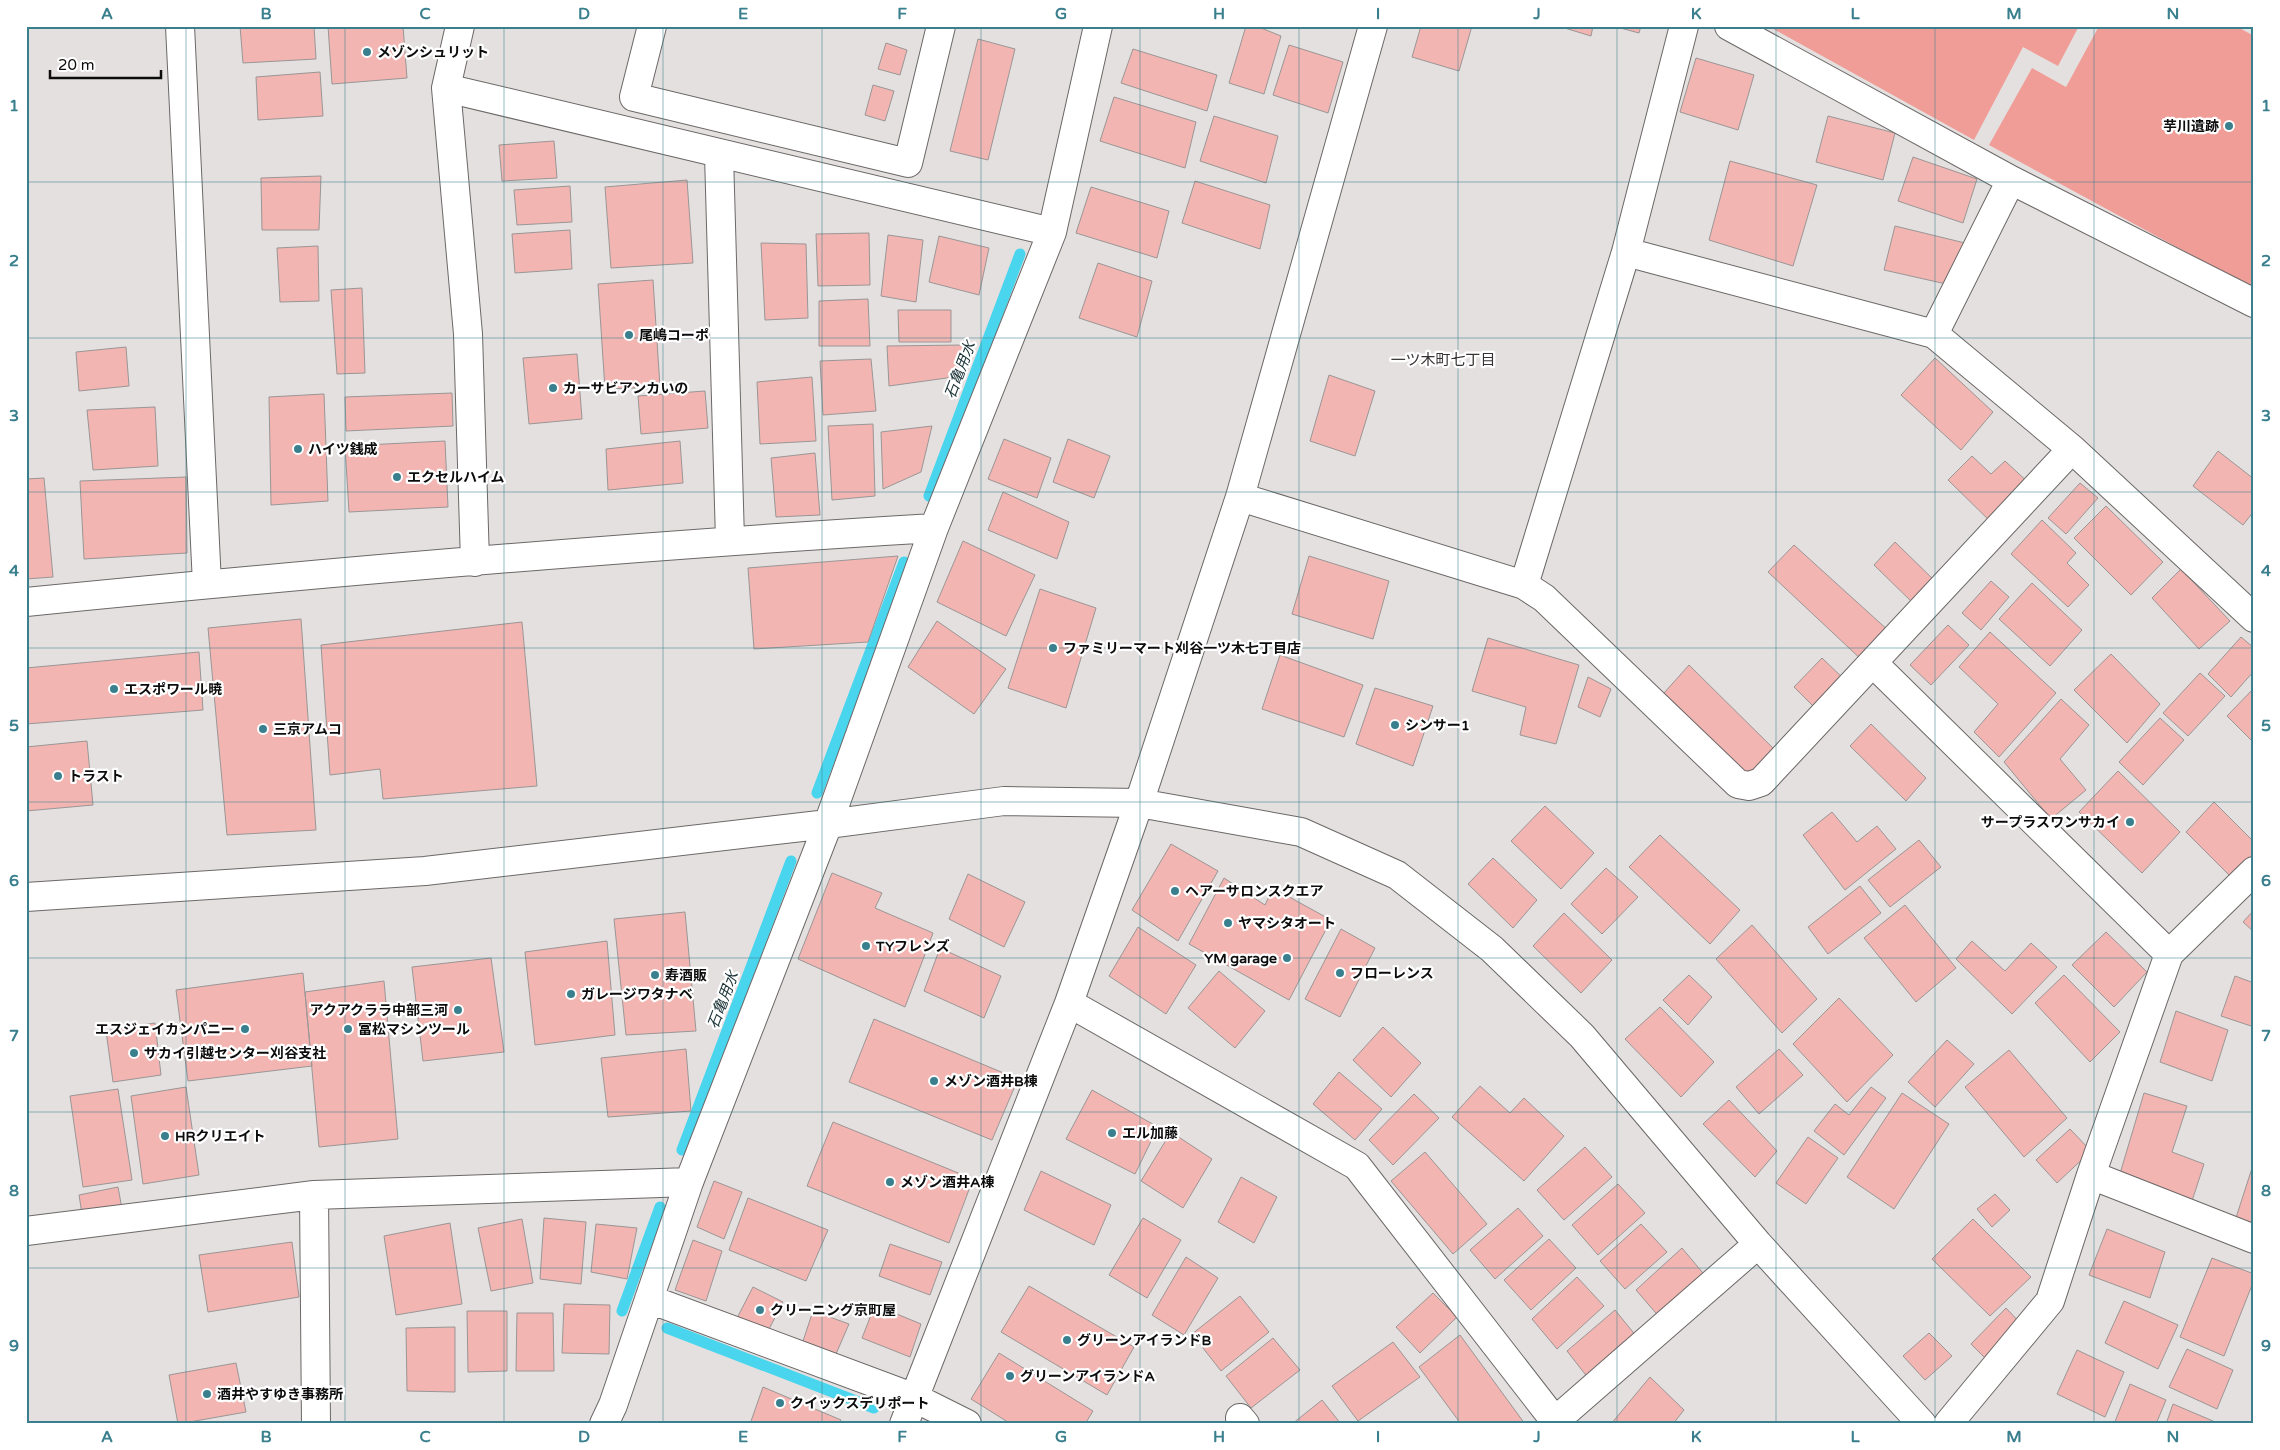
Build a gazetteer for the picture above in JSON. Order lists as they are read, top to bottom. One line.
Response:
{"districts":["一ツ木町七丁目"],"water":["石亀用水"],"places":["メゾンシュリット","芋川遺跡","尾嶋コーポ","カーサビアンカいの","ハイツ銭成","エクセルハイム","ファミリーマート刈谷一ツ木七丁目店","エスポワール暁","シンサー1","三京アムコ","トラスト","サープラスワンサカイ","ヘアーサロンスクエア","ヤマシタオート","TYフレンズ","YM garage","フローレンス","寿酒販","ガレージワタナベ","アクアクララ中部三河","エスジェイカンパニー","冨松マシンツール","サカイ引越センター刈谷支社","メゾン酒井B棟","エル加藤","HRクリエイト","メゾン酒井A棟","クリーニング京町屋","グリーンアイランドB","グリーンアイランドA","酒井やすゆき事務所","クイックスデリポート"],"scale_bar":"20 m","grid":{"columns":["A","B","C","D","E","F","G","H","I","J","K","L","M","N"],"rows":["1","2","3","4","5","6","7","8","9"]}}
